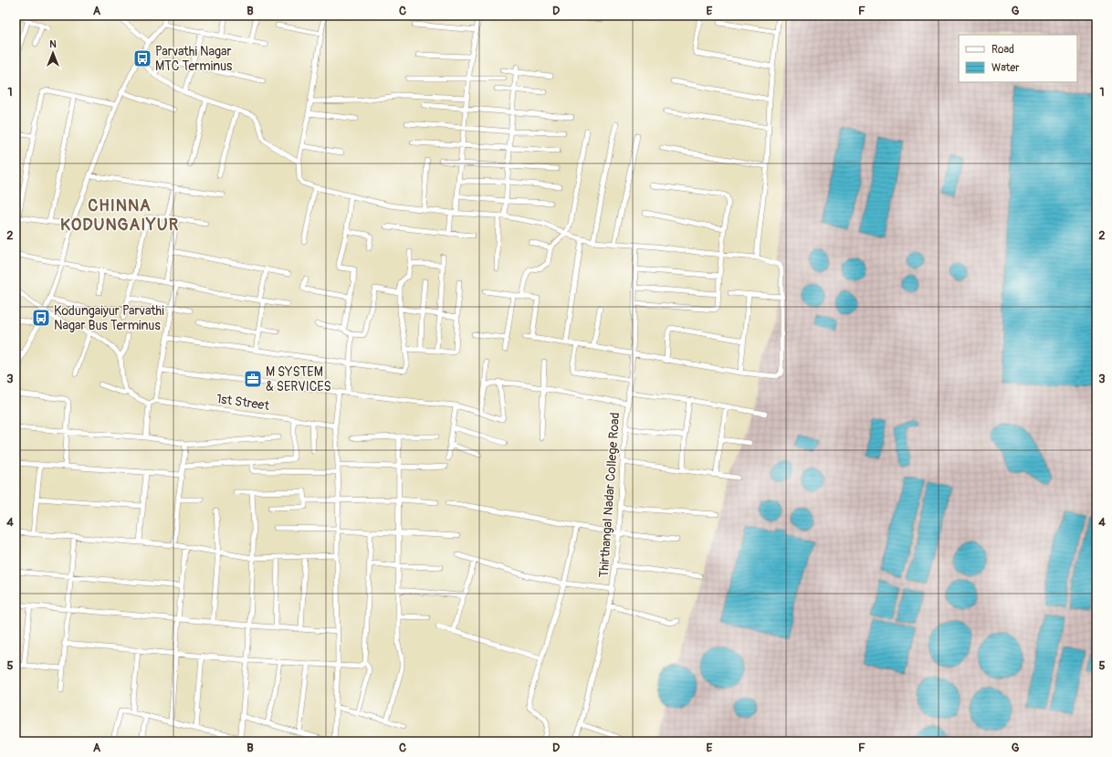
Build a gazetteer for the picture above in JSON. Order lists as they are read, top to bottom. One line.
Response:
{"streets":{"street":["1st Street","Thirthangal Nadar College Road"]},"districts":["CHINNA KODUNGAIYUR"],"places":{"bus stop":["Parvathi Nagar MTC Terminus","Kodungaiyur Parvathi Nagar Bus Terminus"],"office":["M SYSTEM & SERVICES"]},"legend":["Road","Water"],"north":"top","grid":{"columns":["A","B","C","D","E","F","G"],"rows":["1","2","3","4","5"]}}
